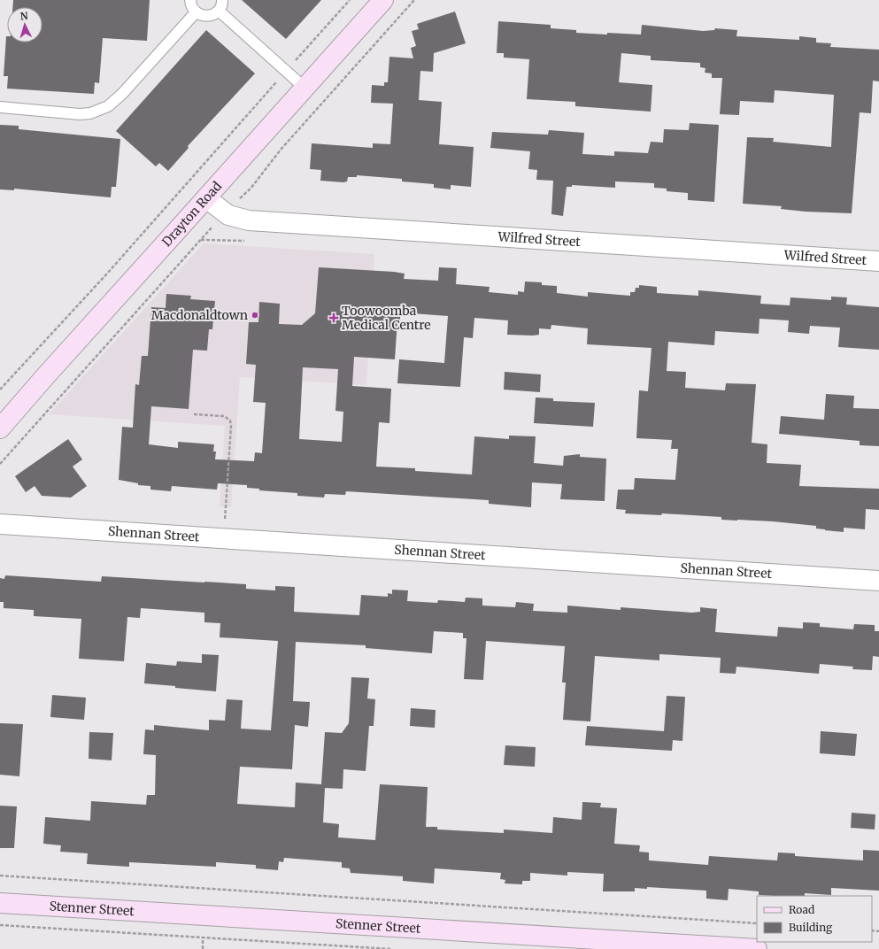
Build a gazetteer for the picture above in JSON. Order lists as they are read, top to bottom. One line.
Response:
{"streets":{"main road":["Drayton Road","Stenner Street"],"street":["Wilfred Street","Shennan Street"]},"crossings":[["Drayton Road","Wilfred Street"]],"places":{"other":["Macdonaldtown"],"health":["Toowoomba Medical Centre"]},"legend":["Road","Building"],"north":"top"}
